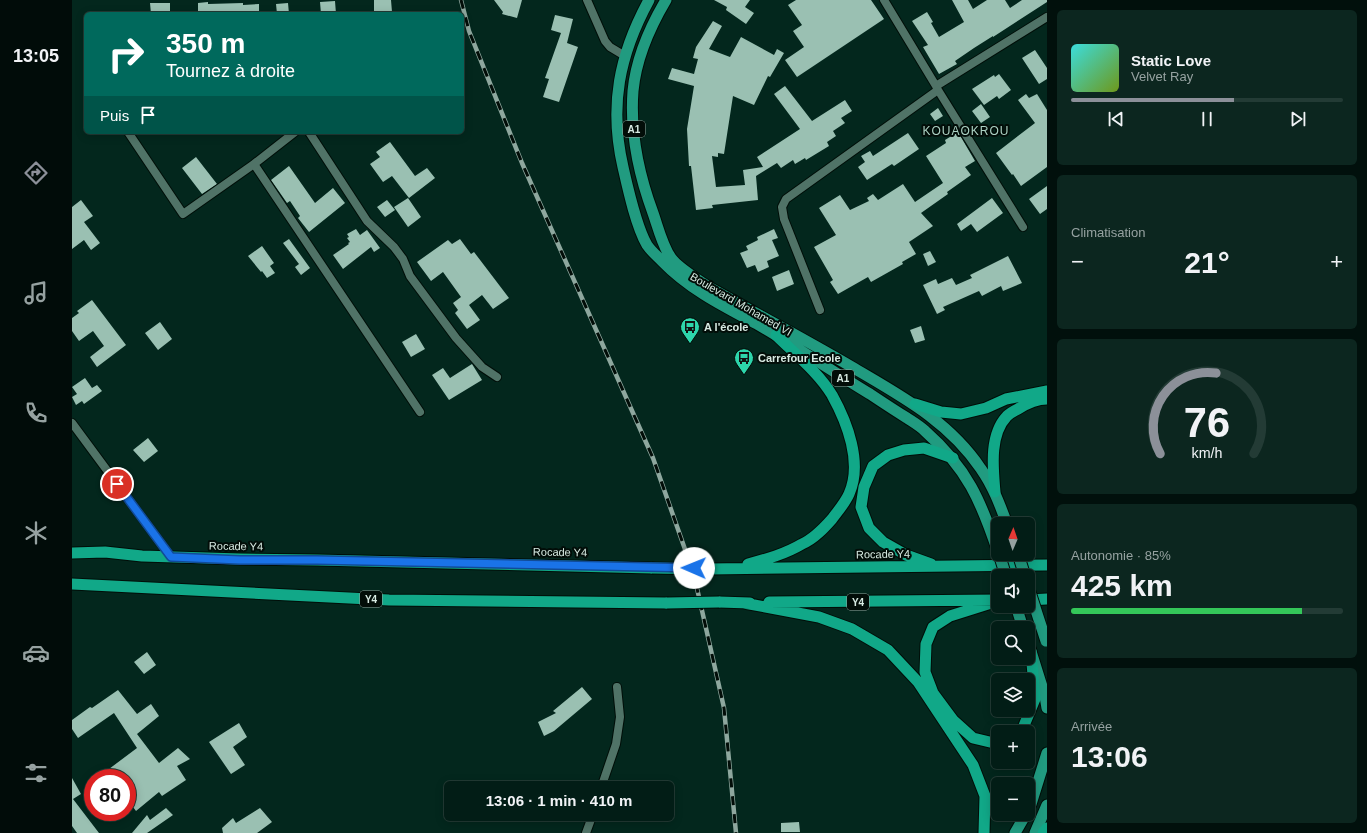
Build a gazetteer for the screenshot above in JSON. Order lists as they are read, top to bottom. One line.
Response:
{"streets":{"highway":["Rocade Y4","Y4"],"main road":["A1","Boulevard Mohamed VI"]},"districts":["KOUAOKROU"],"places":{"bus stop":["A l'école","Carrefour Ecole"]},"north":"top","page":{"tabs":"13:05","turn":["350 m","Tournez à droite"],"song":["Static Love","Velvet Ray"],"then":"Puis","tile":["Climatisation",["Autonomie · 85%","425 km"],["Arrivée","13:06"]],"heat":["−","21°","+"],"map_buttons":["+","−"],"limit":"80","trip":"13:06 · 1 min · 410 m","gauge":["76","km/h"]}}
